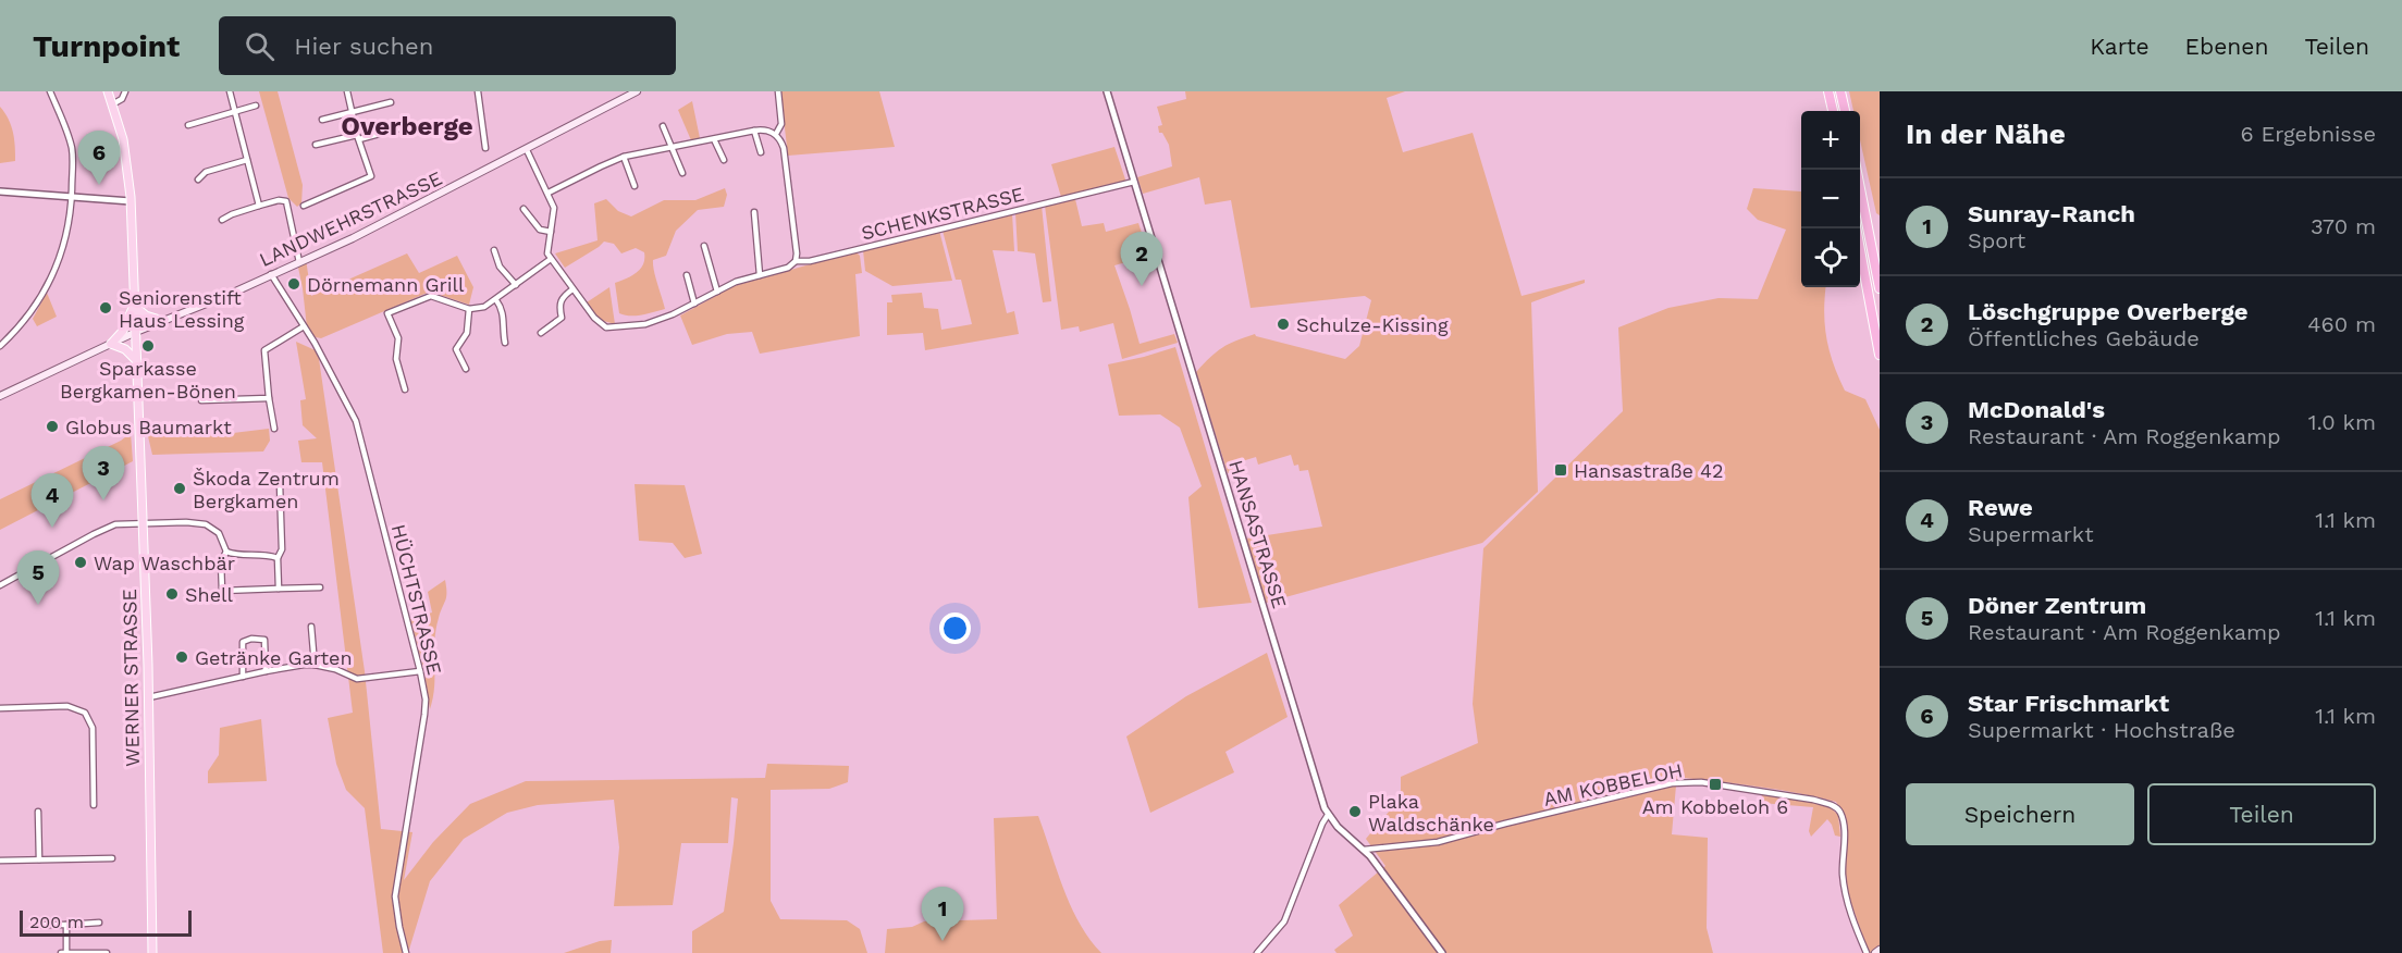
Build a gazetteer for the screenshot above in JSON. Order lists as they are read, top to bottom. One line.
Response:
{"streets":{"main road":["LANDWEHRSTRASSE","WERNER STRASSE"],"street":["SCHENKSTRASSE","HANSASTRASSE","HÜCHTSTRASSE","AM KOBBELOH"]},"crossings":[["SCHENKSTRASSE","HANSASTRASSE"],["LANDWEHRSTRASSE","HÜCHTSTRASSE"],["LANDWEHRSTRASSE","WERNER STRASSE"],["HANSASTRASSE","AM KOBBELOH"]],"districts":["Overberge"],"places":{"other":["Dörnemann Grill","Seniorenstift Haus Lessing","Schulze-Kissing","Sparkasse Bergkamen-Bönen","Globus Baumarkt","Škoda Zentrum Bergkamen","Wap Waschbär","Shell","Getränke Garten","Plaka Waldschänke"],"transit":["Hansastraße 42","Am Kobbeloh 6"]},"scale_bar":"200 m","page":{"header":"Turnpoint","search":"Hier suchen","nav":["Karte","Ebenen","Teilen"],"heading":["In der Nähe","6 Ergebnisse"],"map_buttons":["+","−"],"pins":["6","2","3","4","5","1"],"list":[{"mark":"1","name":"Sunray-Ranch","note":"Sport","value":"370 m"},{"mark":"2","name":"Löschgruppe Overberge","note":"Öffentliches Gebäude","value":"460 m"},{"mark":"3","name":"McDonald's","note":"Restaurant · Am Roggenkamp","value":"1.0 km"},{"mark":"4","name":"Rewe","note":"Supermarkt","value":"1.1 km"},{"mark":"5","name":"Döner Zentrum","note":"Restaurant · Am Roggenkamp","value":"1.1 km"},{"mark":"6","name":"Star Frischmarkt","note":"Supermarkt · Hochstraße","value":"1.1 km"}],"buttons":["Speichern","Teilen"],"scale":"200 m"}}
